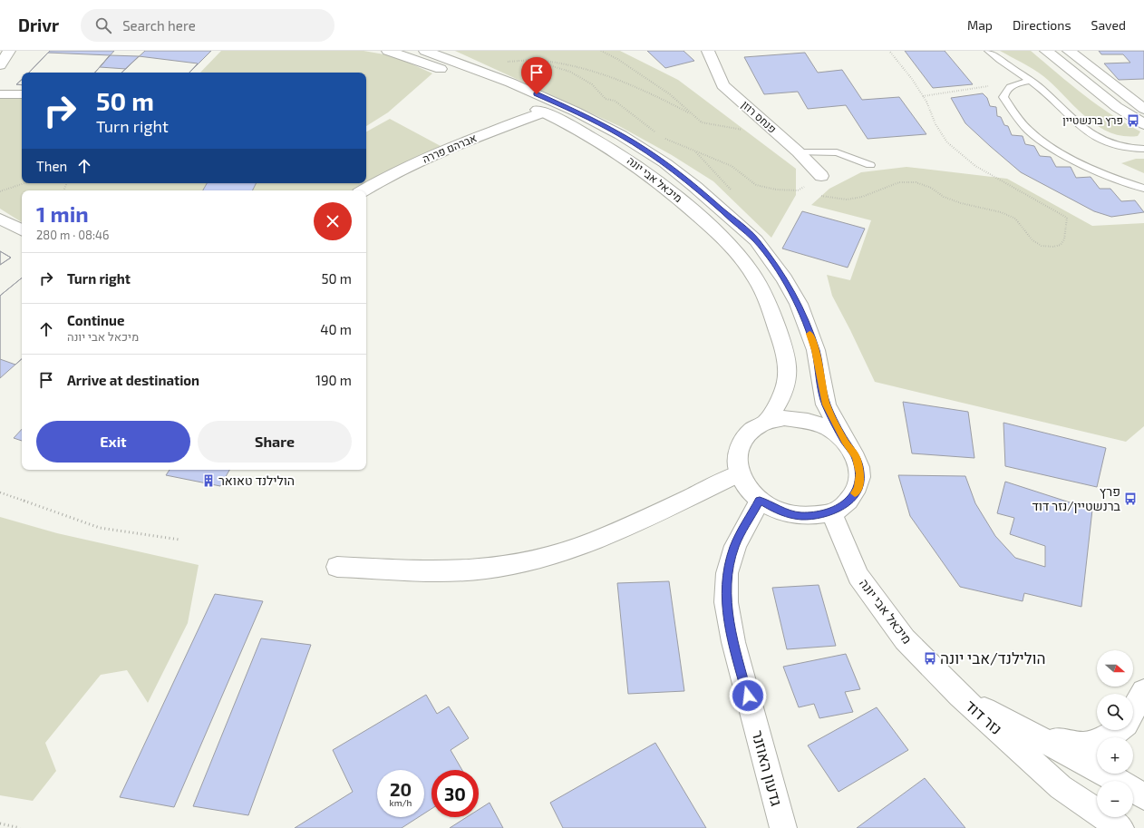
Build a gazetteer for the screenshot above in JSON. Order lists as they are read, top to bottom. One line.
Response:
{"streets":{"street":["פנחס רוזן","אברהם פררה","מיכאל אבי יונה","נזר דוד","גדעון האוזנר"]},"crossings":[["אברהם פררה","מיכאל אבי יונה"],["מיכאל אבי יונה","נזר דוד"],["מיכאל אבי יונה","גדעון האוזנר"]],"places":{"bus stop":["פרץ ברנשטיין","פרץ ברנשטיין/נזר דוד","הולילנד/אבי יונה"],"building":["הולילנד טאואר"]},"north":"right","page":{"header":"Drivr","search":"Search here","nav":["Map","Directions","Saved"],"turn":["50 m","Turn right"],"then":"Then","heading":["1 min","280 m · 08:46"],"list":[{"name":"Turn right","value":"50 m"},{"name":"Continue","note":"מיכאל אבי יונה","value":"40 m"},{"name":"Arrive at destination","value":"190 m"}],"buttons":["Exit","Share"],"map_buttons":["+","−"],"speed":"20 km/h","limit":"30"}}
